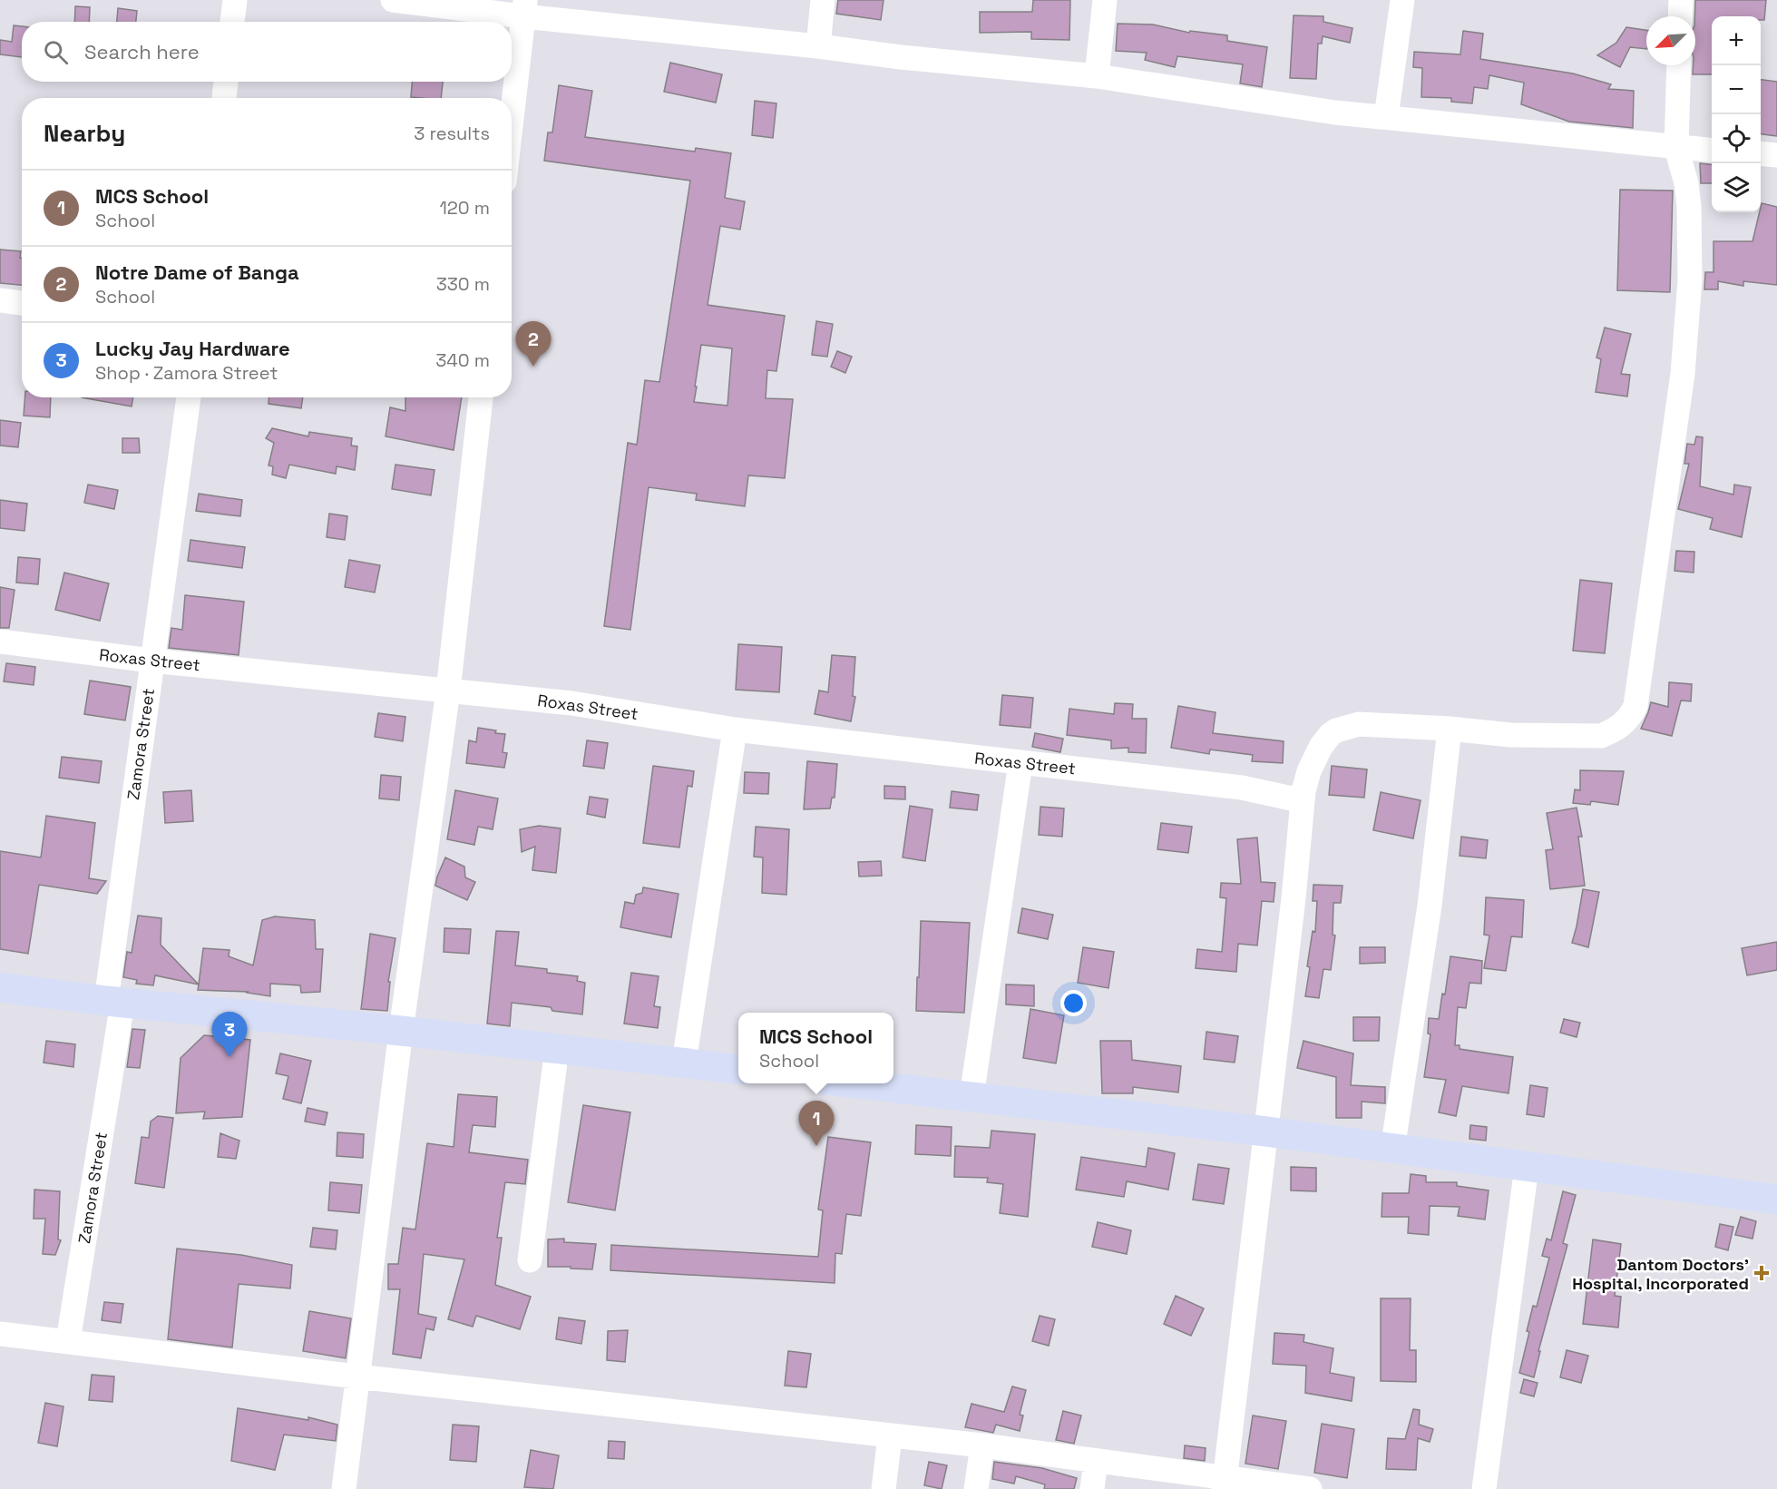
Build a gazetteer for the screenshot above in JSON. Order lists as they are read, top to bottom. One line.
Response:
{"streets":{"street":["Roxas Street","Zamora Street"]},"crossings":[["Roxas Street","Zamora Street"]],"places":{"health":["Dantom Doctors' Hospital, Incorporated"]},"north":"bottom left","page":{"map_buttons":["+","−"],"search":"Search here","heading":["Nearby","3 results"],"list":[{"mark":"1","name":"MCS School","note":"School","value":"120 m"},{"mark":"2","name":"Notre Dame of Banga","note":"School","value":"330 m"},{"mark":"3","name":"Lucky Jay Hardware","note":"Shop · Zamora Street","value":"340 m"}],"pins":["2","3","1"],"popup":["MCS School","School"]}}
